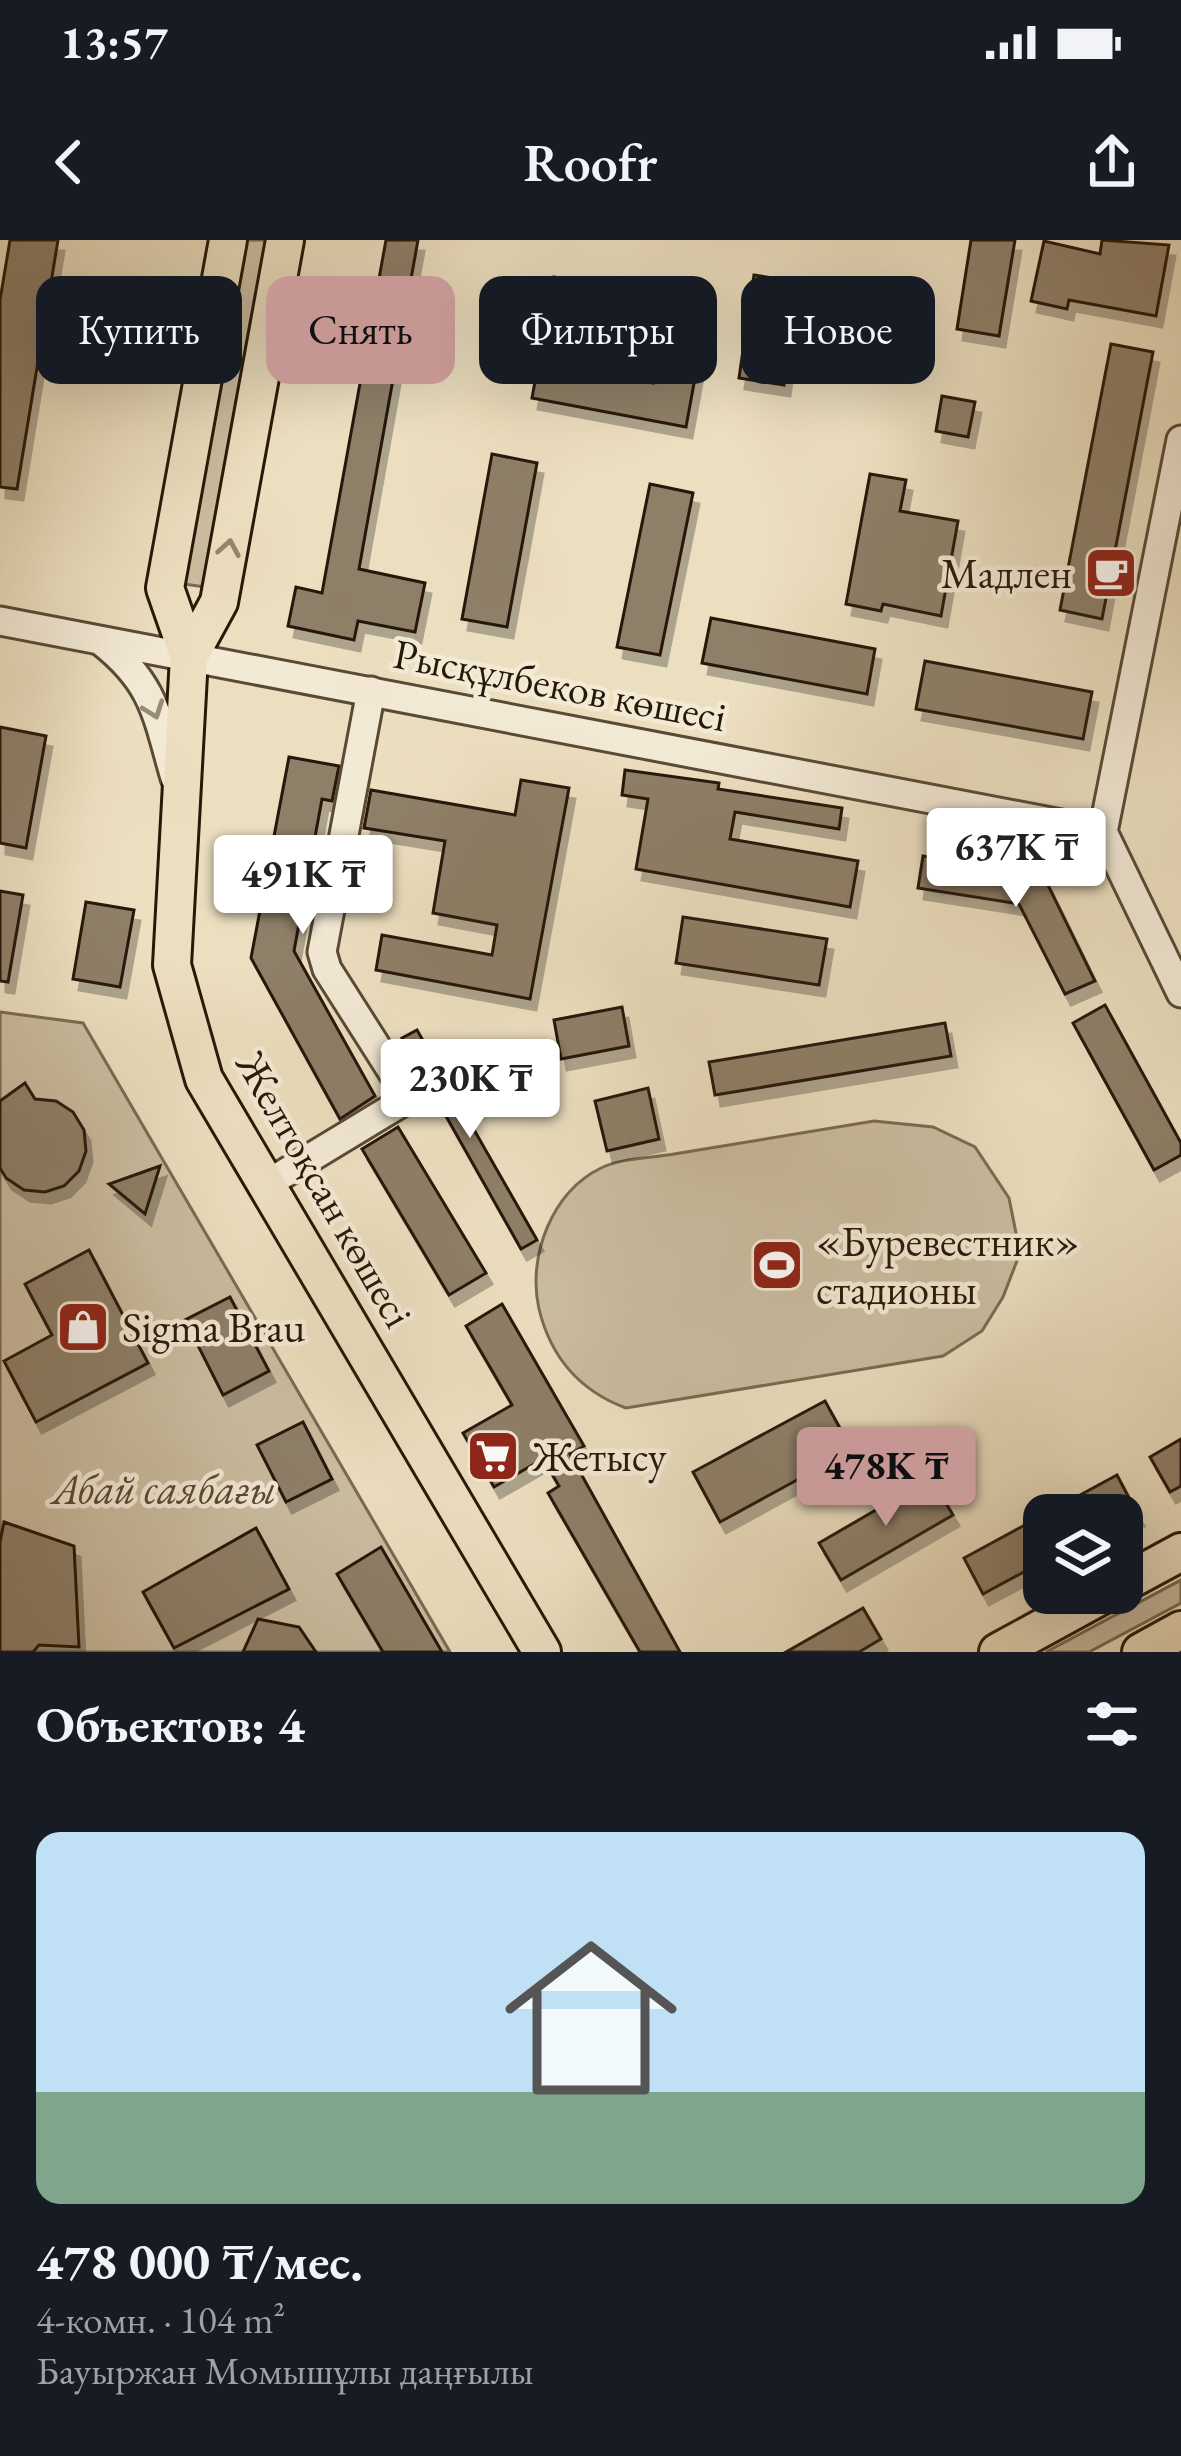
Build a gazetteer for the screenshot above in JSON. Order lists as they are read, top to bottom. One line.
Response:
{"streets":{"main road":["Желтоқсан көшесі"],"street":["Рысқұлбеков көшесі"]},"crossings":[["Рысқұлбеков көшесі","Желтоқсан көшесі"]],"parks":["Абай саябағы"],"places":{"cafe":["Мадлен"],"sports":["«Буревестник» стадионы"],"shop":["Sigma Brau"],"supermarket":["Жетысу"]},"page":{"status":"13:57","header":"Roofr","chip":["Купить","Снять","Фильтры","Новое"],"price":["637K ₸","491K ₸","230K ₸","478K ₸"],"heading":"Объектов: 4","list":[{"name":"478 000 ₸/мес.","note":"4-комн. · 104 m² · Бауыржан Момышұлы даңғылы"}]}}
